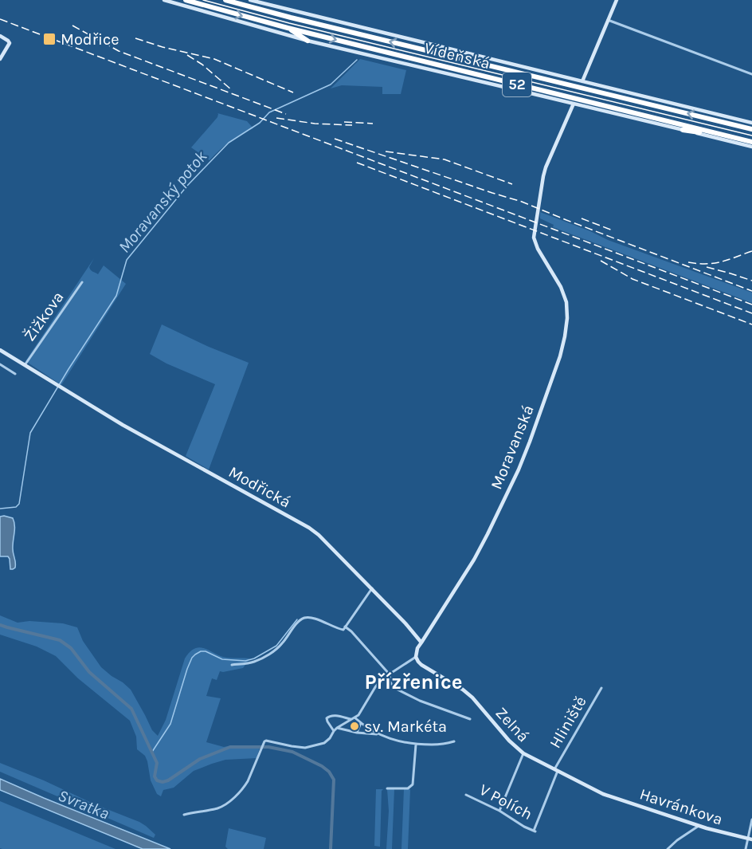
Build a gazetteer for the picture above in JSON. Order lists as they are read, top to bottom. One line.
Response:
{"streets":{"highway":["Vídeňská","52"],"street":["Žižkova","Moravanská","Modřická","Hliniště","Zelná","V Polích","Havránkova"]},"crossings":[["Vídeňská","Moravanská"],["Žižkova","Modřická"],["Moravanská","Modřická"],["Moravanská","Zelná"],["Hliniště","Zelná"],["Hliniště","V Polích"],["Zelná","V Polích"],["Zelná","Havránkova"]],"districts":["Přízřenice"],"water":["Moravanský potok","Svratka"],"places":{"transit":["Modřice"],"other":["sv. Markéta"]}}
